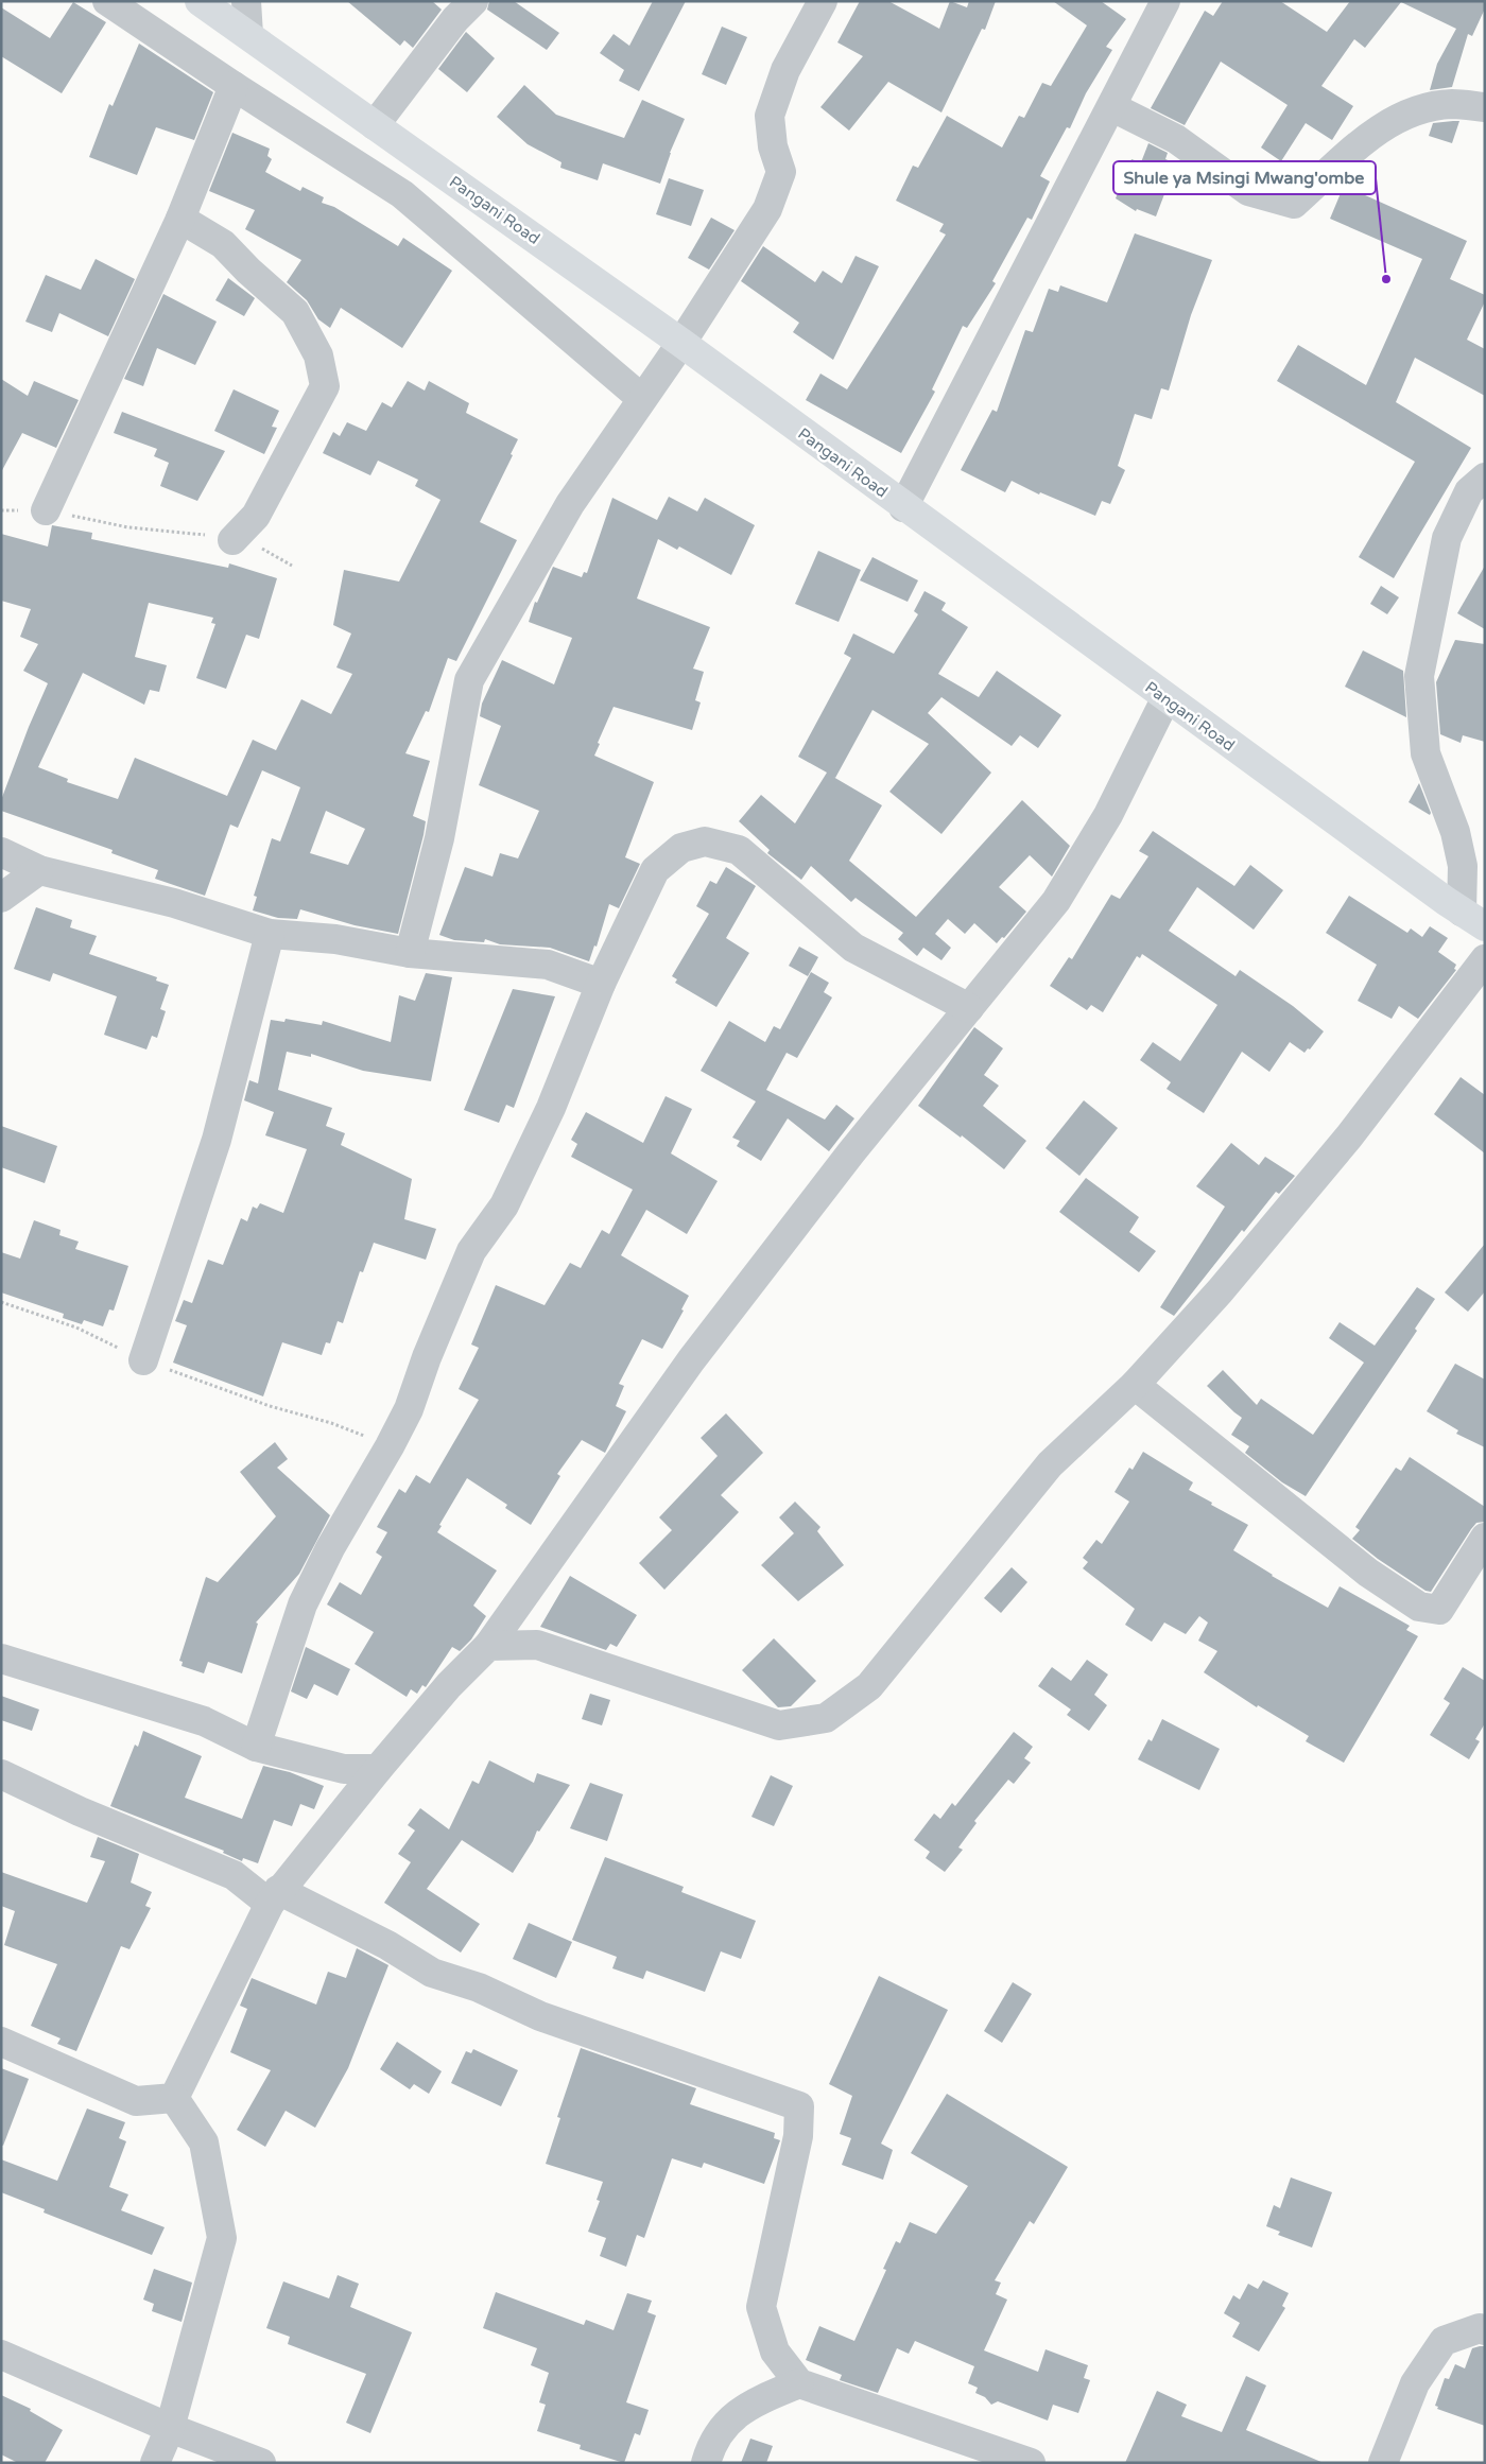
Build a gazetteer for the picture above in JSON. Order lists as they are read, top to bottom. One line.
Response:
{"streets":{"main road":["Pangani Road"]},"places":["Shule ya Msingi Mwang'ombe"]}
